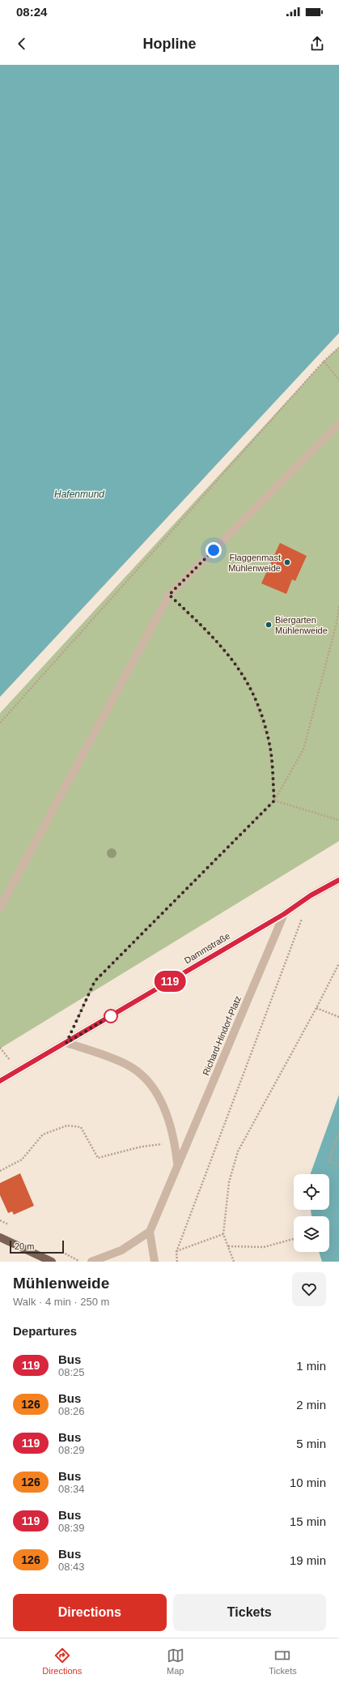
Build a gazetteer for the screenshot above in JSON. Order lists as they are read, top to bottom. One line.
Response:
{"streets":{"street":["Dammstraße","Richard-Hindorf-Platz"]},"crossings":[["Dammstraße","Richard-Hindorf-Platz"]],"water":["Hafenmund"],"places":["Flaggenmast Mühlenweide","Biergarten Mühlenweide"],"lines":["bus line 119"],"scale_bar":"20 m","page":{"status":"08:24","header":"Hopline","on_map":"119","scale":"20 m","heading":[["Mühlenweide","Walk · 4 min · 250 m"],"Departures"],"list":[{"mark":"119","name":"Bus","note":"08:25","value":"1 min"},{"mark":"126","name":"Bus","note":"08:26","value":"2 min"},{"mark":"119","name":"Bus","note":"08:29","value":"5 min"},{"mark":"126","name":"Bus","note":"08:34","value":"10 min"},{"mark":"119","name":"Bus","note":"08:39","value":"15 min"},{"mark":"126","name":"Bus","note":"08:43","value":"19 min"}],"buttons":["Directions","Tickets"],"tabs":["Directions","Map","Tickets"]}}
